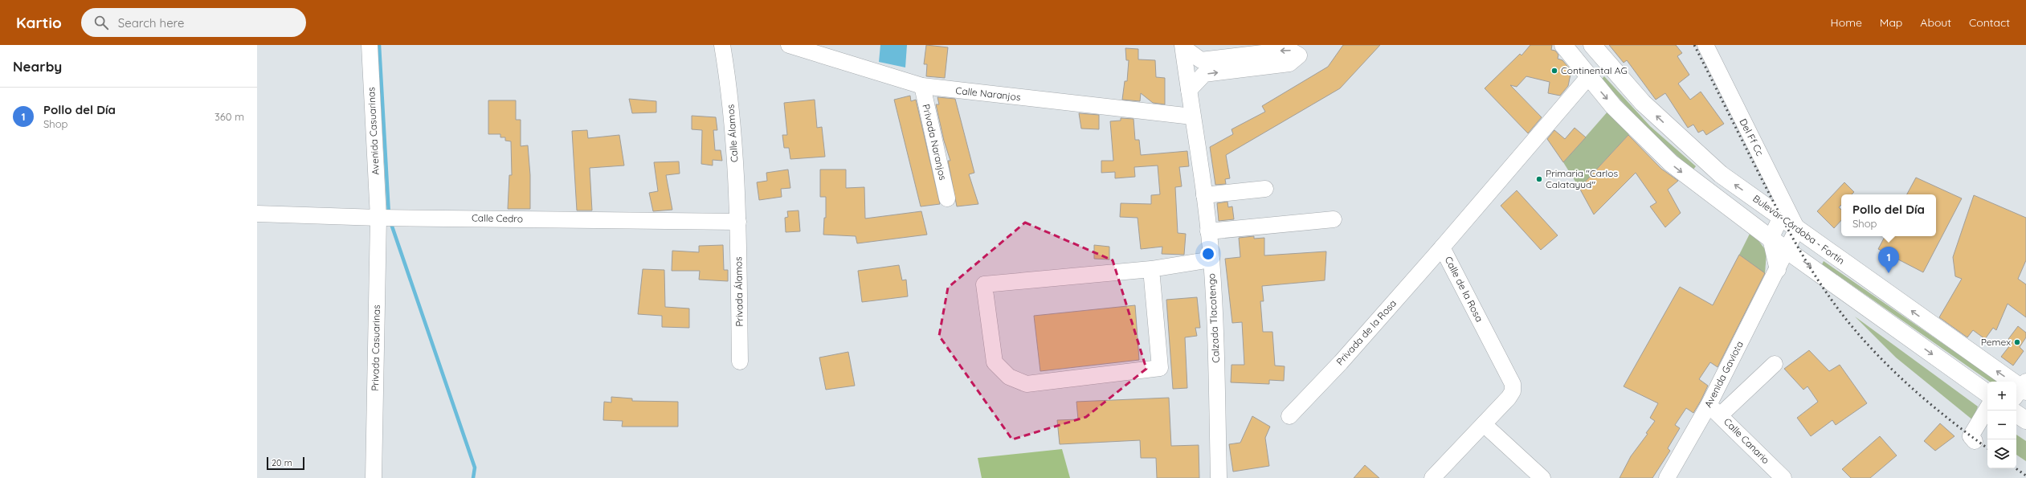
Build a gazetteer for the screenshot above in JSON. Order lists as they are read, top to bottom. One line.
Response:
{"streets":{"main road":["Bulevar Córdoba - Fortín"],"street":["Calle Naranjos","Avenida Casuarinas","Calle Álamos","Del Ff Cc","Privada Naranjos","Calle Cedro","Calle de la Rosa","Privada Álamos","Calzada Tlacotengo","Privada de la Rosa","Privada Casuarinas","Avenida Gaviota","Calle Canario"]},"crossings":[["Calle Naranjos","Privada Naranjos"],["Calle Naranjos","Calzada Tlacotengo"],["Avenida Casuarinas","Calle Cedro"],["Avenida Casuarinas","Privada Casuarinas"],["Calle Álamos","Calle Cedro"],["Calle Álamos","Privada Álamos"],["Del Ff Cc","Bulevar Córdoba - Fortín"],["Del Ff Cc","Avenida Gaviota"],["Calle Cedro","Privada Álamos"],["Calle Cedro","Privada Casuarinas"],["Bulevar Córdoba - Fortín","Avenida Gaviota"],["Calle de la Rosa","Privada de la Rosa"],["Avenida Gaviota","Calle Canario"]],"places":["Continental AG","Primaria \"Carlos Calatayud\"","Pemex"],"scale_bar":"20 m","page":{"header":"Kartio","search":"Search here","nav":["Home","Map","About","Contact"],"heading":"Nearby","list":[{"mark":"1","name":"Pollo del Día","note":"Shop","value":"360 m"}],"popup":["Pollo del Día","Shop"],"pins":"1","map_buttons":["+","−"],"scale":"20 m"}}
